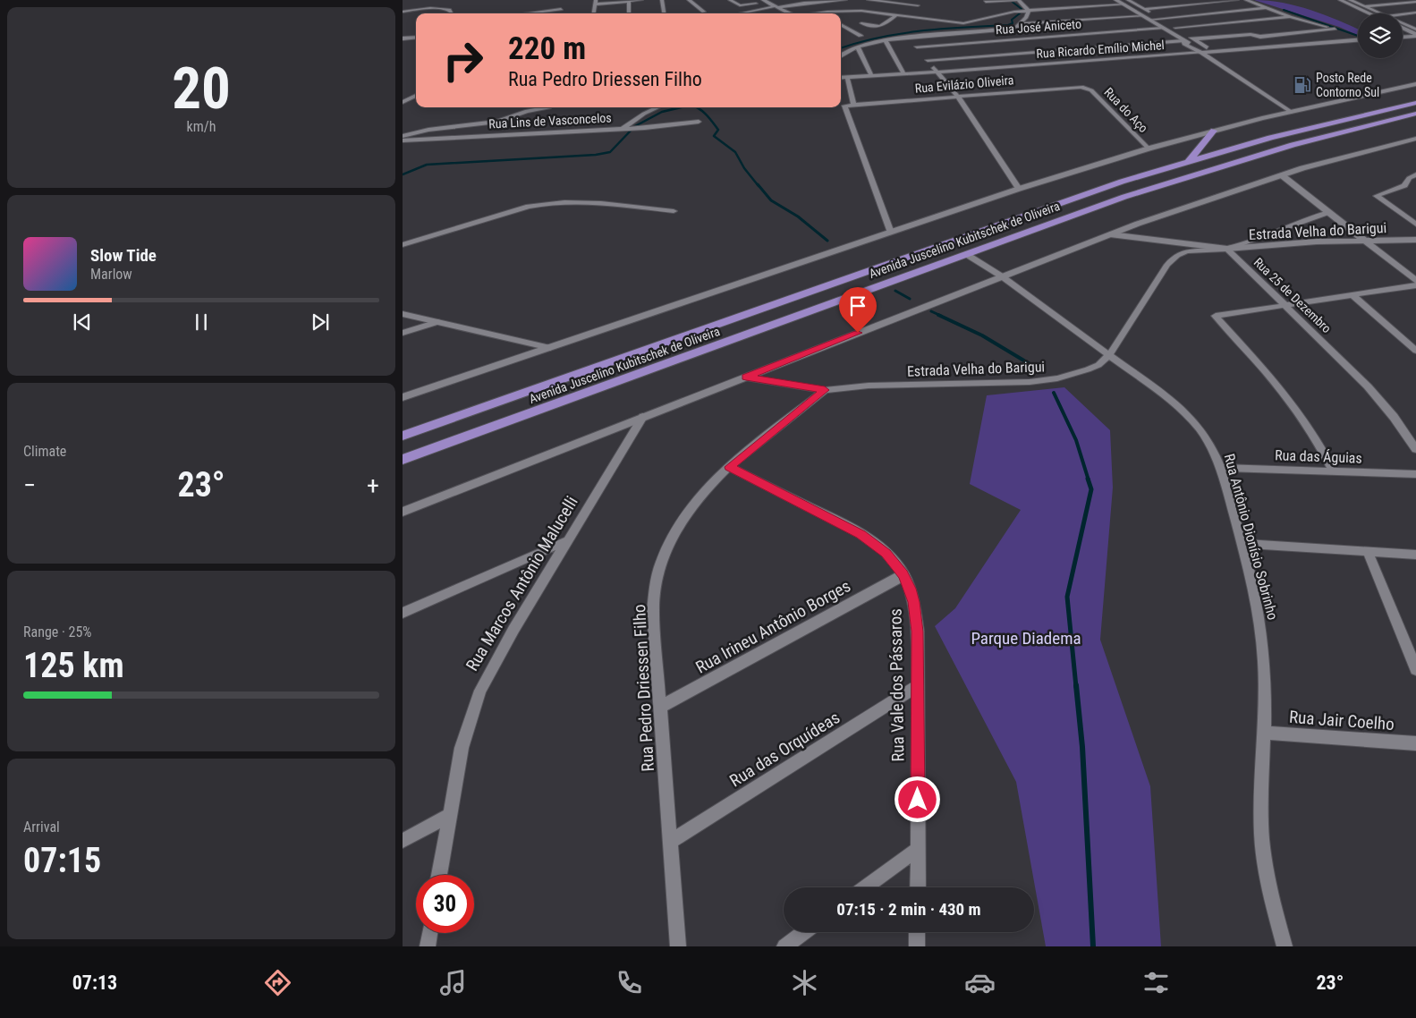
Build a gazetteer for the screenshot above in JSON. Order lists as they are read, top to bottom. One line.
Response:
{"streets":{"highway":["Avenida Juscelino Kubitschek de Oliveira"],"main road":["Rua Ricardo Emílio Michel","Estrada Velha do Barigui"],"street":["Rua José Aniceto","Rua Evilázio Oliveira","Rua do Aço","Rua Lins de Vasconcelos","Rua 25 de Dezembro","Rua das Águias","Rua Antônio Dionísio Sobrinho","Rua Marcos Antônio Malucelli","Rua Irineu Antônio Borges","Rua Vale dos Pássaros","Rua Pedro Driessen Filho","Rua Jair Coelho","Rua das Orquídeas"]},"crossings":[["Rua Evilázio Oliveira","Rua do Aço"],["Estrada Velha do Barigui","Rua 25 de Dezembro"],["Estrada Velha do Barigui","Rua Antônio Dionísio Sobrinho"],["Estrada Velha do Barigui","Rua Pedro Driessen Filho"],["Avenida Juscelino Kubitschek de Oliveira","Rua Antônio Dionísio Sobrinho"],["Rua das Águias","Rua Antônio Dionísio Sobrinho"],["Rua Antônio Dionísio Sobrinho","Rua Jair Coelho"],["Rua Irineu Antônio Borges","Rua Vale dos Pássaros"],["Rua Irineu Antônio Borges","Rua Pedro Driessen Filho"],["Rua Vale dos Pássaros","Rua Pedro Driessen Filho"],["Rua Vale dos Pássaros","Rua das Orquídeas"],["Rua Pedro Driessen Filho","Rua das Orquídeas"]],"parks":["Parque Diadema"],"places":{"fuel station":["Posto Rede Contorno Sul"]},"page":{"tile":[["20","km/h"],"Climate",["Range · 25%","125 km"],["Arrival","07:15"]],"turn":["220 m","Rua Pedro Driessen Filho"],"song":["Slow Tide","Marlow"],"heat":["−","23°","+"],"limit":"30","trip":"07:15 · 2 min · 430 m","tabs":["07:13","23°"]}}
